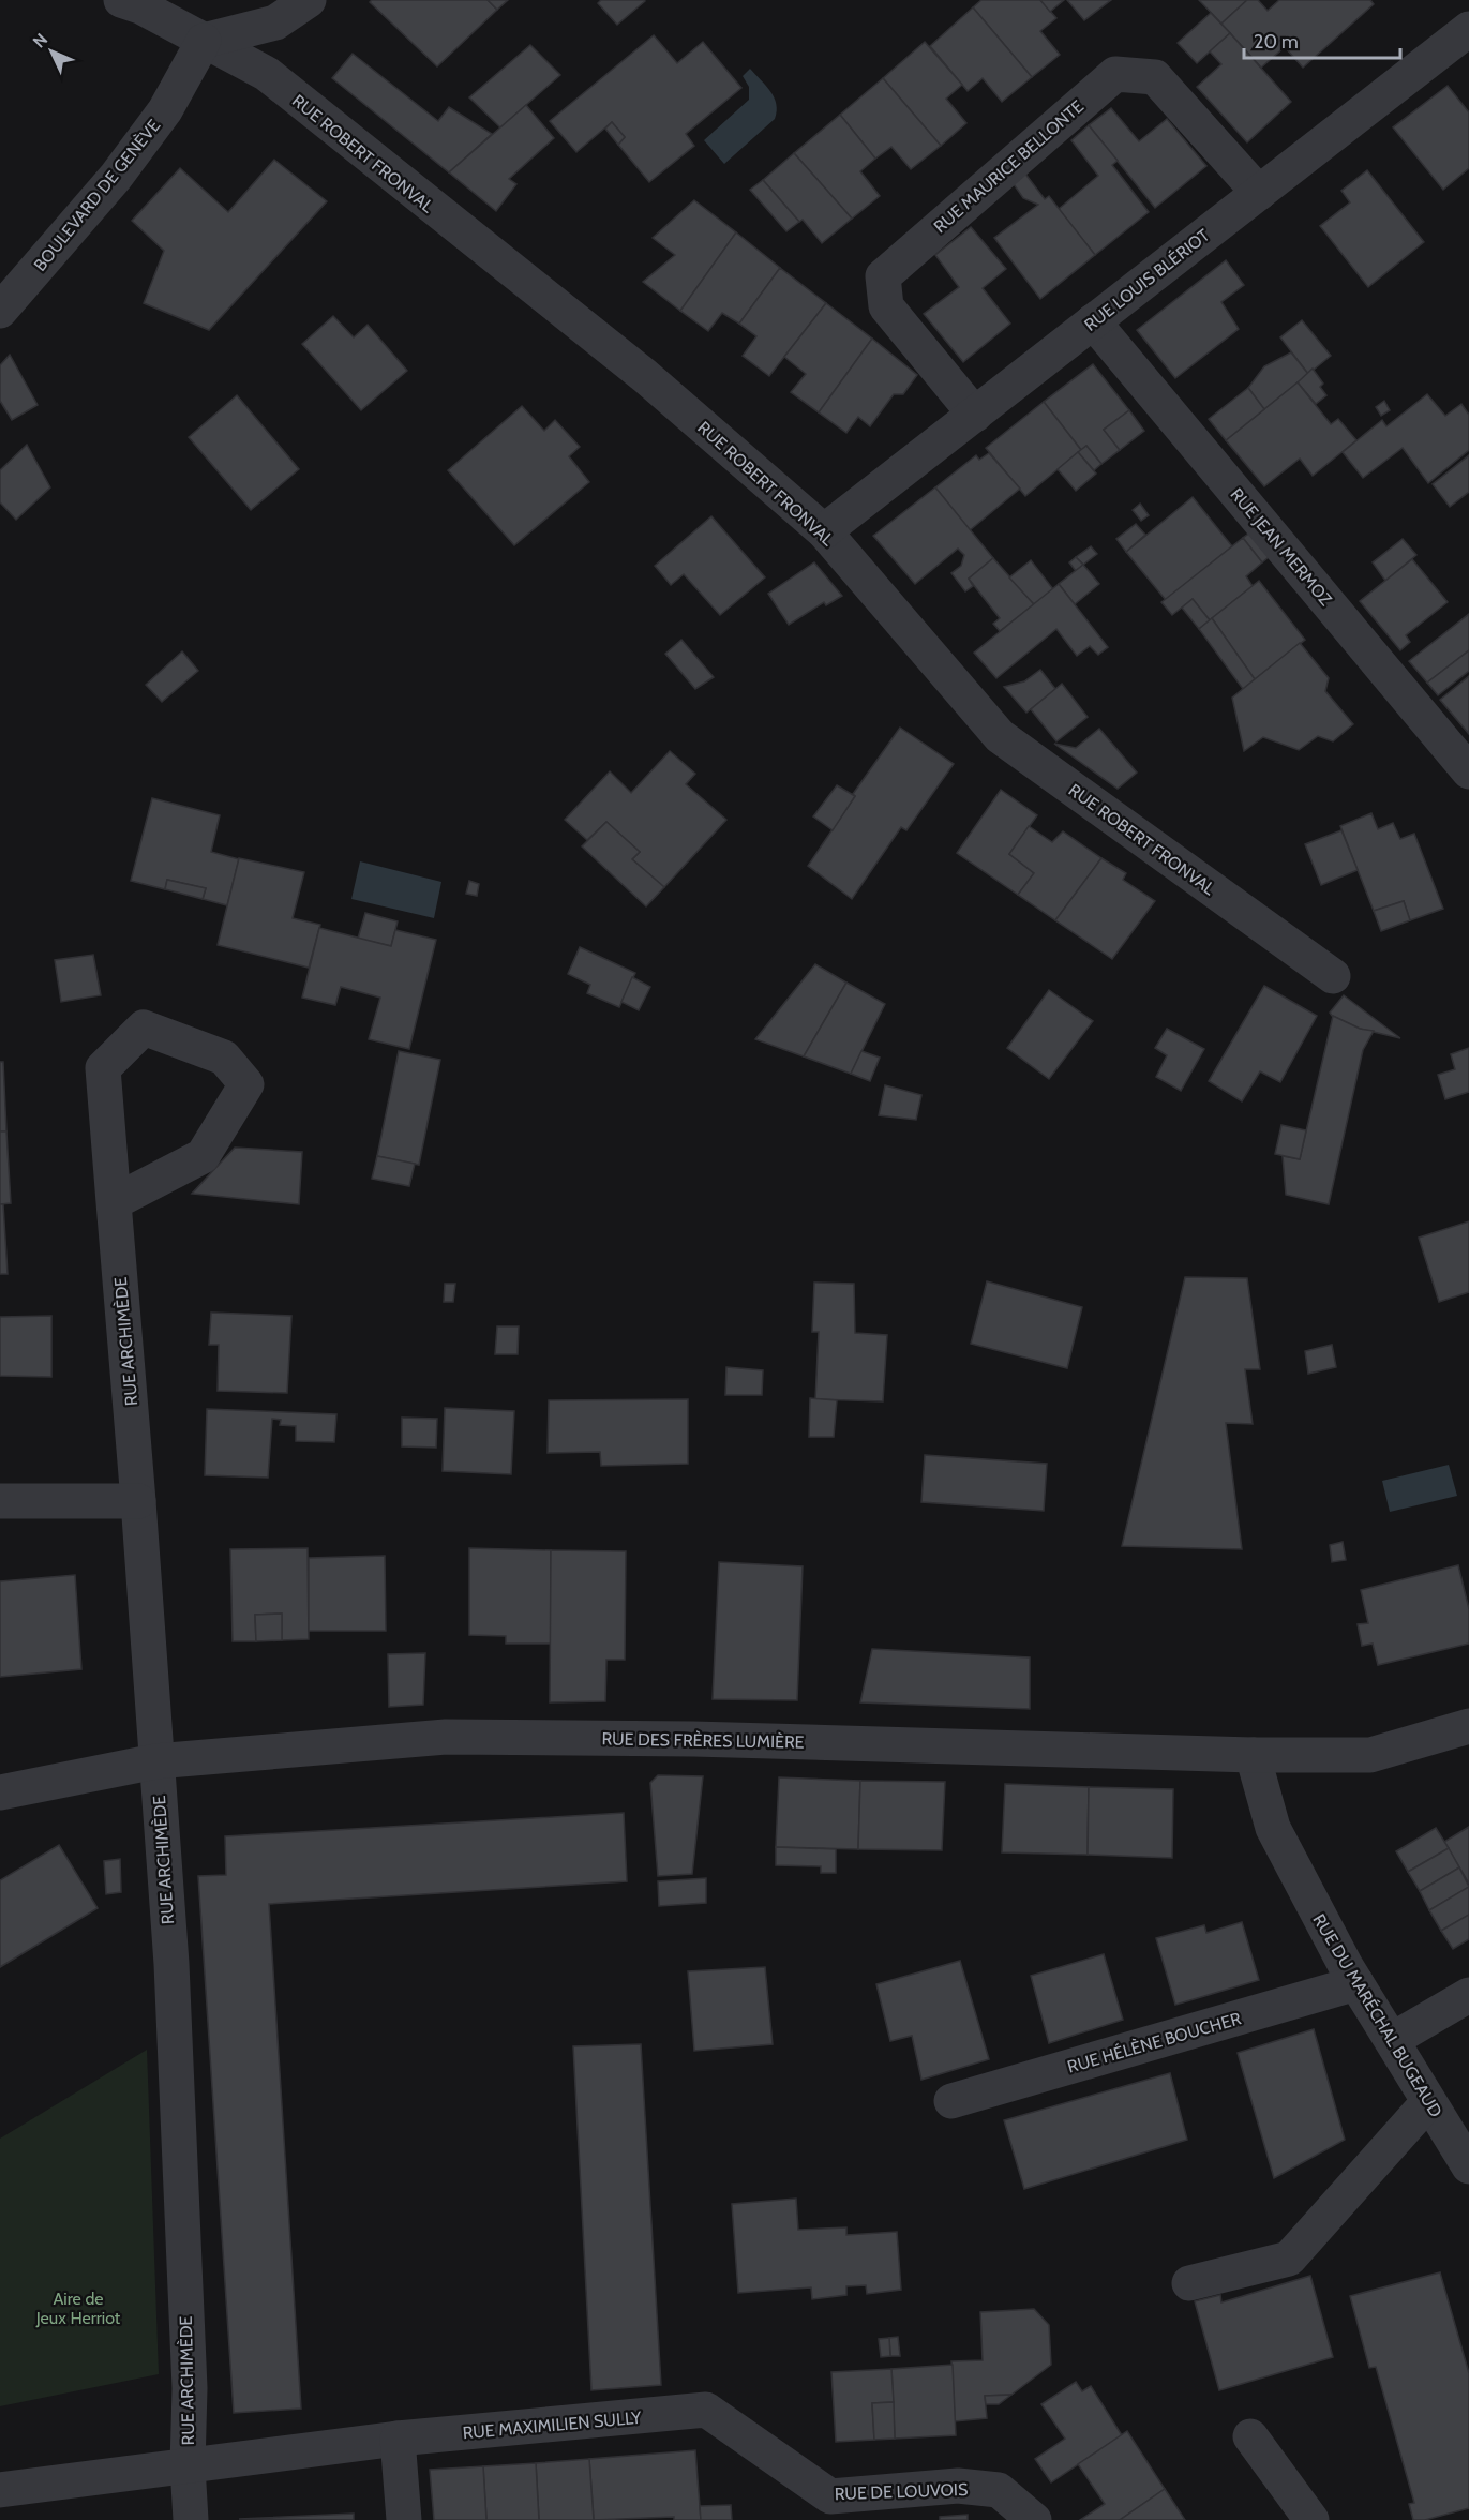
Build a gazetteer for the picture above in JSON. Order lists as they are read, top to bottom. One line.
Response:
{"streets":{"street":["RUE ROBERT FRONVAL","RUE MAURICE BELLONTE","BOULEVARD DE GENÈVE","RUE LOUIS BLÉRIOT","RUE JEAN MERMOZ","RUE ARCHIMÈDE","RUE DES FRÈRES LUMIÈRE","RUE DU MARÉCHAL BUGEAUD","RUE HÉLÈNE BOUCHER","RUE MAXIMILIEN SULLY","RUE DE LOUVOIS"]},"crossings":[["RUE ROBERT FRONVAL","BOULEVARD DE GENÈVE"],["RUE ROBERT FRONVAL","RUE LOUIS BLÉRIOT"],["RUE MAURICE BELLONTE","RUE LOUIS BLÉRIOT"],["RUE LOUIS BLÉRIOT","RUE JEAN MERMOZ"],["RUE ARCHIMÈDE","RUE DES FRÈRES LUMIÈRE"],["RUE ARCHIMÈDE","RUE MAXIMILIEN SULLY"],["RUE DES FRÈRES LUMIÈRE","RUE DU MARÉCHAL BUGEAUD"],["RUE DU MARÉCHAL BUGEAUD","RUE HÉLÈNE BOUCHER"],["RUE MAXIMILIEN SULLY","RUE DE LOUVOIS"]],"parks":["Aire de Jeux Herriot"],"scale_bar":"20 m","north":"top left"}
